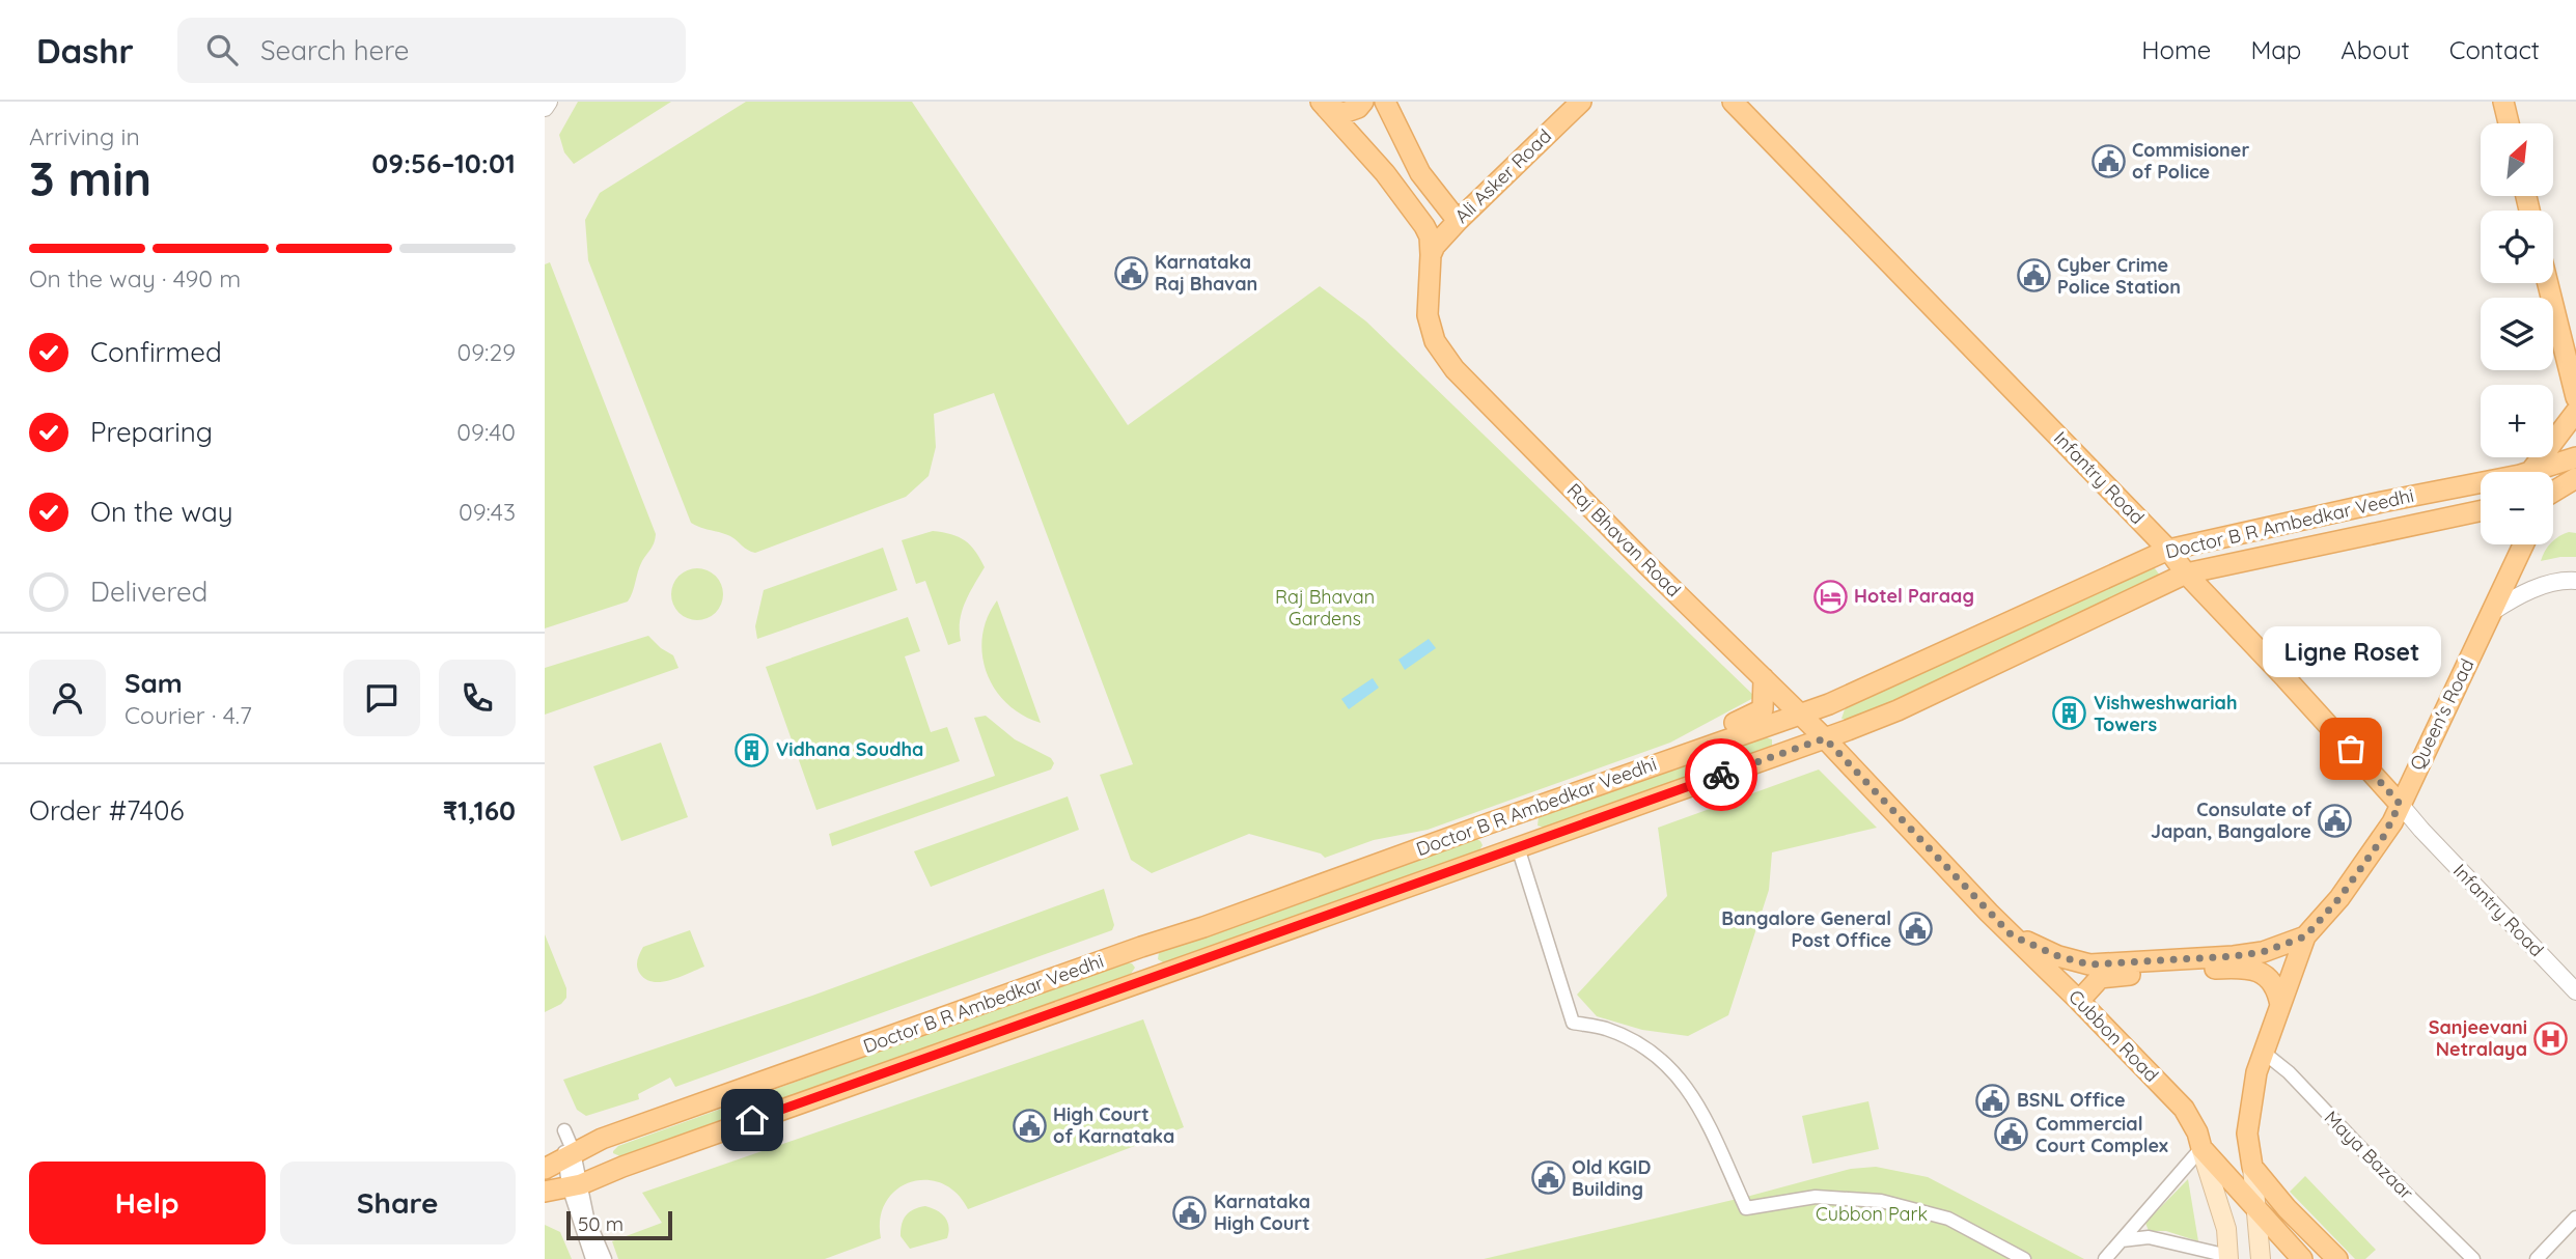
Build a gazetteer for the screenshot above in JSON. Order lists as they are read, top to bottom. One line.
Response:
{"streets":{"main road":["Ali Asker Road","Infantry Road","Doctor B R Ambedkar Veedhi","Raj Bhavan Road","Queen's Road","Cubbon Road"],"street":["Maya Bazaar"]},"crossings":[["Ali Asker Road","Raj Bhavan Road"],["Infantry Road","Doctor B R Ambedkar Veedhi"],["Infantry Road","Queen's Road"],["Doctor B R Ambedkar Veedhi","Raj Bhavan Road"],["Raj Bhavan Road","Cubbon Road"],["Queen's Road","Cubbon Road"],["Queen's Road","Maya Bazaar"]],"parks":["Raj Bhavan Gardens","Cubbon Park"],"places":{"public building":["Commisioner of Police","Karnataka Raj Bhavan","Cyber Crime Police Station","Consulate of Japan, Bangalore","Bangalore General Post Office","BSNL Office","High Court of Karnataka","Commercial Court Complex","Old KGID Building","Karnataka High Court"],"hotel":["Hotel Paraag"],"building":["Vishweshwariah Towers","Vidhana Soudha"],"other":["Ligne Roset"],"hospital":["Sanjeevani Netralaya"]},"scale_bar":"50 m","north":"top right","page":{"header":"Dashr","search":"Search here","nav":["Home","Map","About","Contact"],"heading":["3 min","Arriving in","09:56–10:01"],"panel":["Sam","Courier · 4.7","Order #7406","₹1,160"],"map_buttons":["+","−"],"bar":"On the way · 490 m","list":[["Confirmed","09:29"],["Preparing","09:40"],["On the way","09:43"],"Delivered"],"bubble":"Ligne Roset","buttons":["Help","Share"],"scale":"50 m"}}
